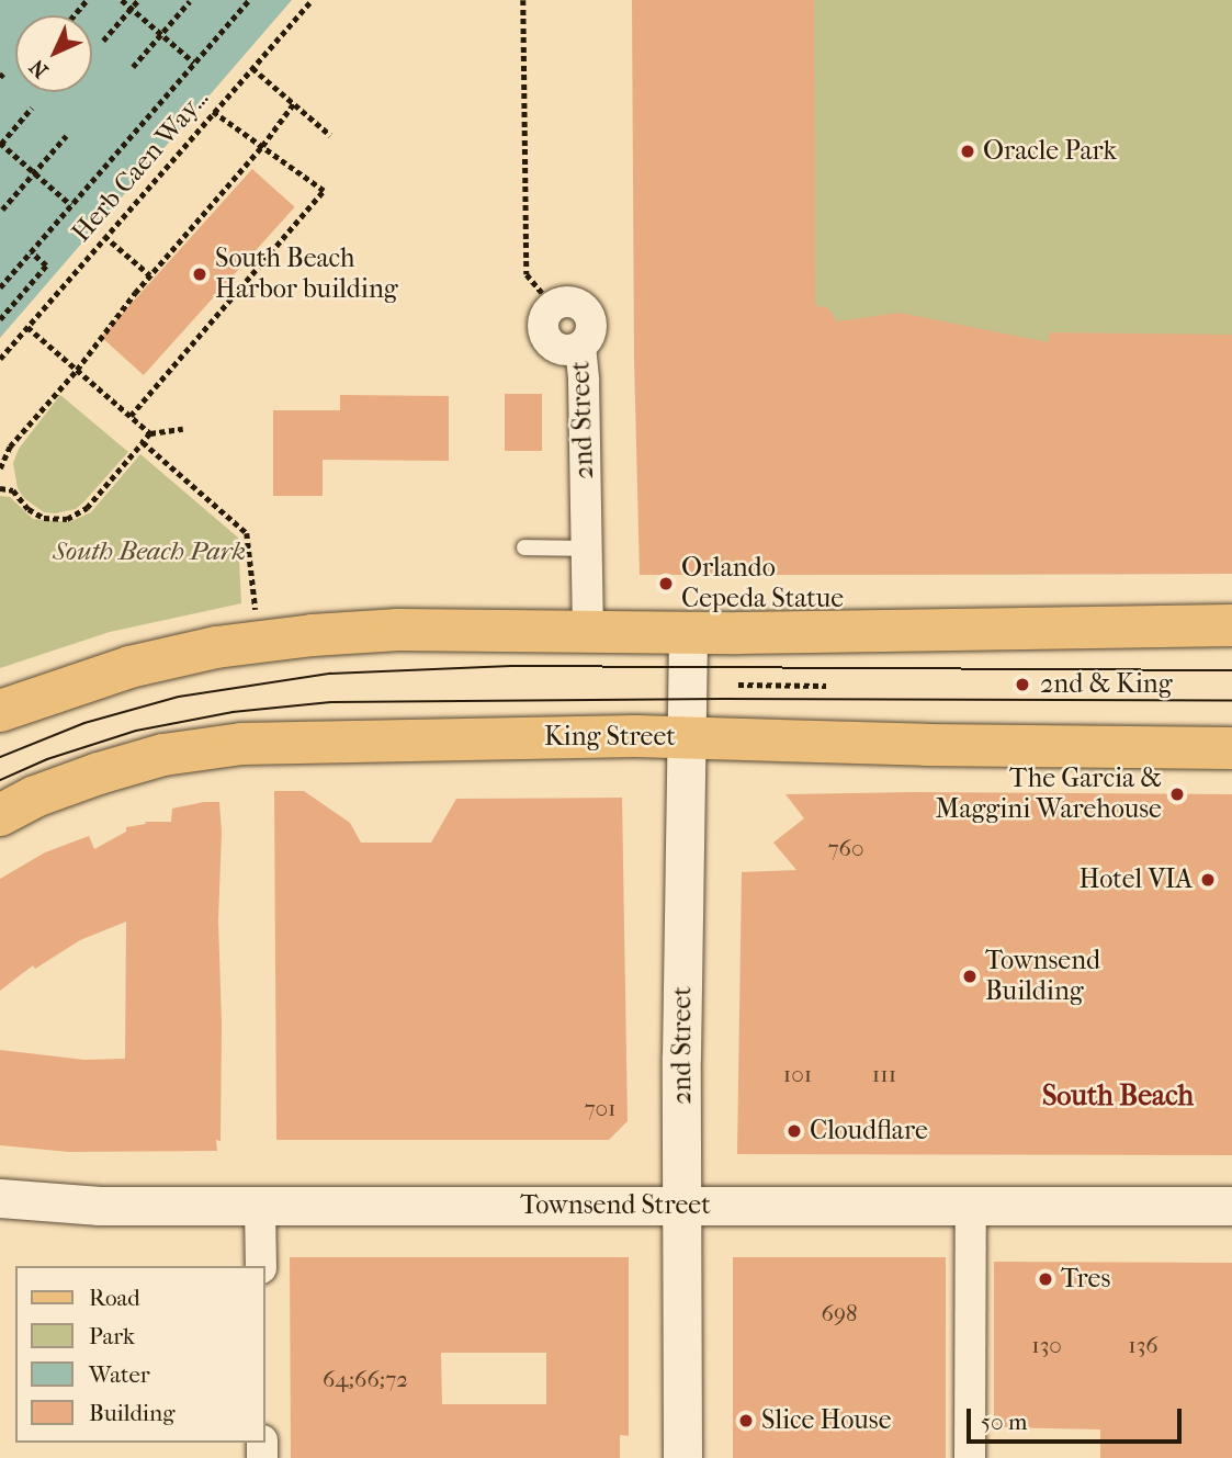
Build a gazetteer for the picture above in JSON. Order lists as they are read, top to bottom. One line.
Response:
{"streets":{"main road":["King Street"],"street":["2nd Street","Townsend Street"],"path":["Herb Caen Way..."]},"crossings":[["2nd Street","King Street"],["2nd Street","Townsend Street"]],"districts":["South Beach"],"parks":["South Beach Park"],"places":["Oracle Park","South Beach Harbor building","Orlando Cepeda Statue","2nd & King","The Garcia & Maggini Warehouse","Hotel VIA","Townsend Building","Cloudflare","Tres","Slice House"],"house_numbers":["760","101","111","701","698","130","136","64;66;72"],"legend":["Road","Park","Water","Building"],"scale_bar":"50 m","north":"bottom left"}
